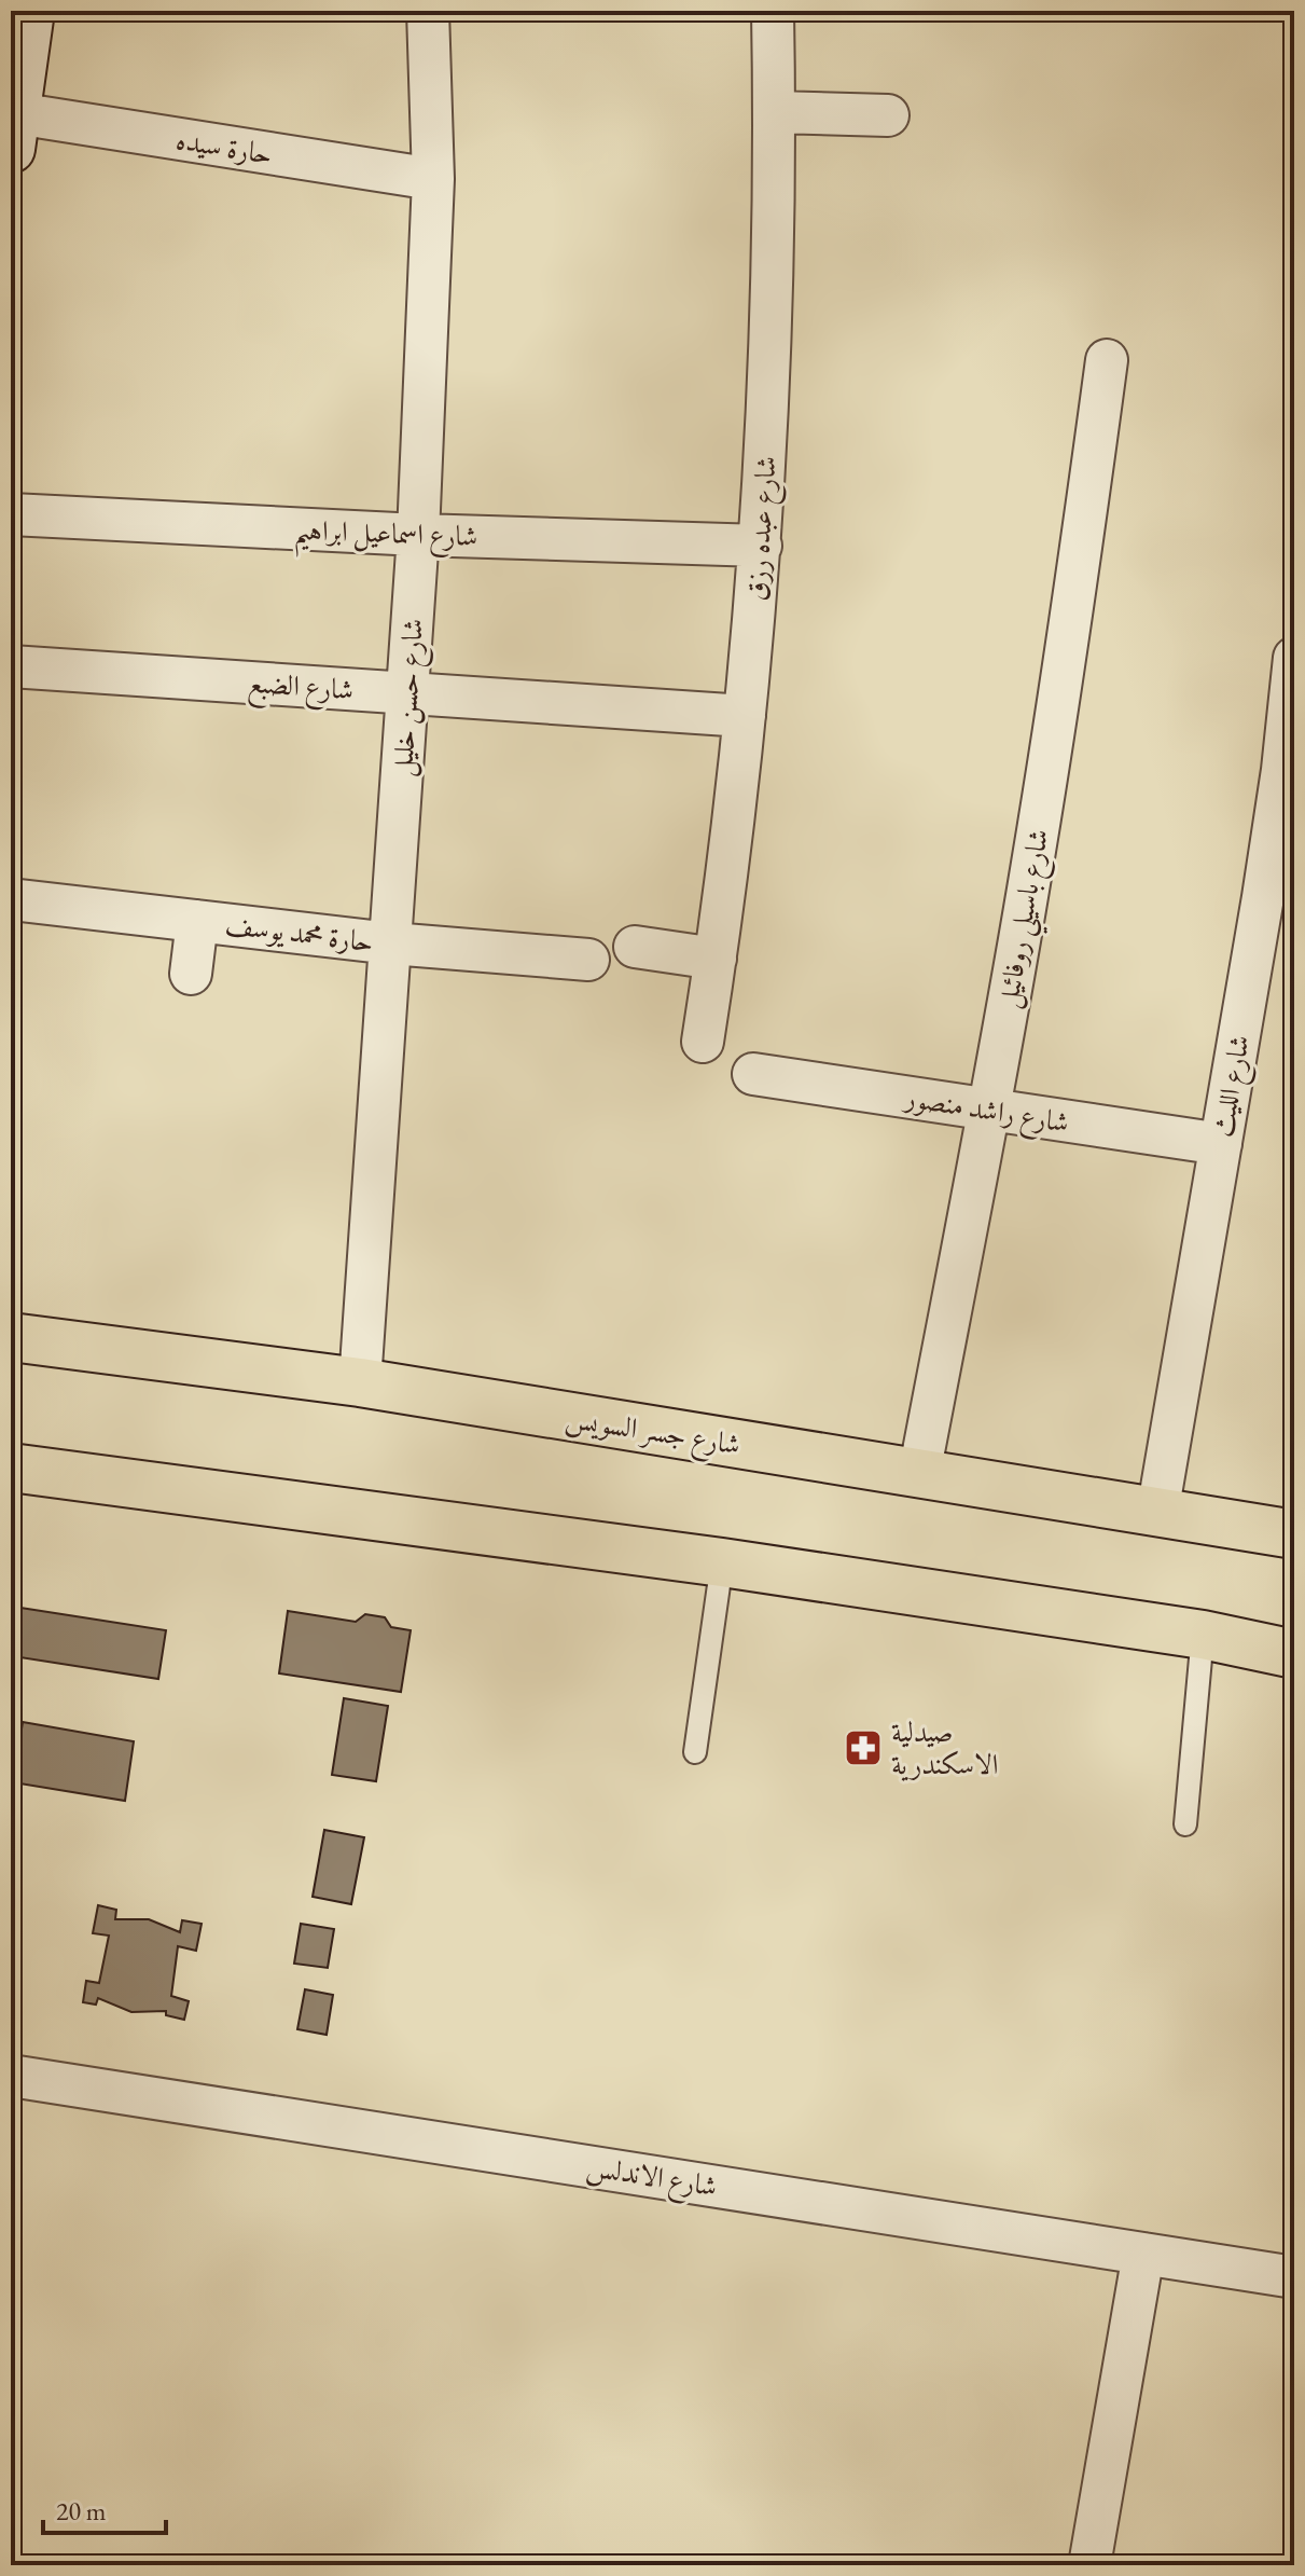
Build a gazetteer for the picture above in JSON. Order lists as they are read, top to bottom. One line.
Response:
{"streets":{"main road":["شارع جسر السويس"],"street":["حارة سيده","شارع عبده رزق","شارع اسماعيل ابراهيم","شارع الضبع","شارع حسن خليل","شارع باسيلي روفائيل","حارة محمد يوسف","شارع الليث","شارع راشد منصور","شارع الاندلس"]},"crossings":[["حارة سيده","شارع حسن خليل"],["شارع عبده رزق","شارع اسماعيل ابراهيم"],["شارع عبده رزق","شارع الضبع"],["شارع اسماعيل ابراهيم","شارع حسن خليل"],["شارع الضبع","شارع حسن خليل"],["شارع حسن خليل","حارة محمد يوسف"],["شارع حسن خليل","شارع جسر السويس"],["شارع باسيلي روفائيل","شارع راشد منصور"],["شارع باسيلي روفائيل","شارع جسر السويس"],["شارع الليث","شارع راشد منصور"],["شارع الليث","شارع جسر السويس"]],"places":{"pharmacy":["صيدلية الاسكندرية"]},"scale_bar":"20 m"}
